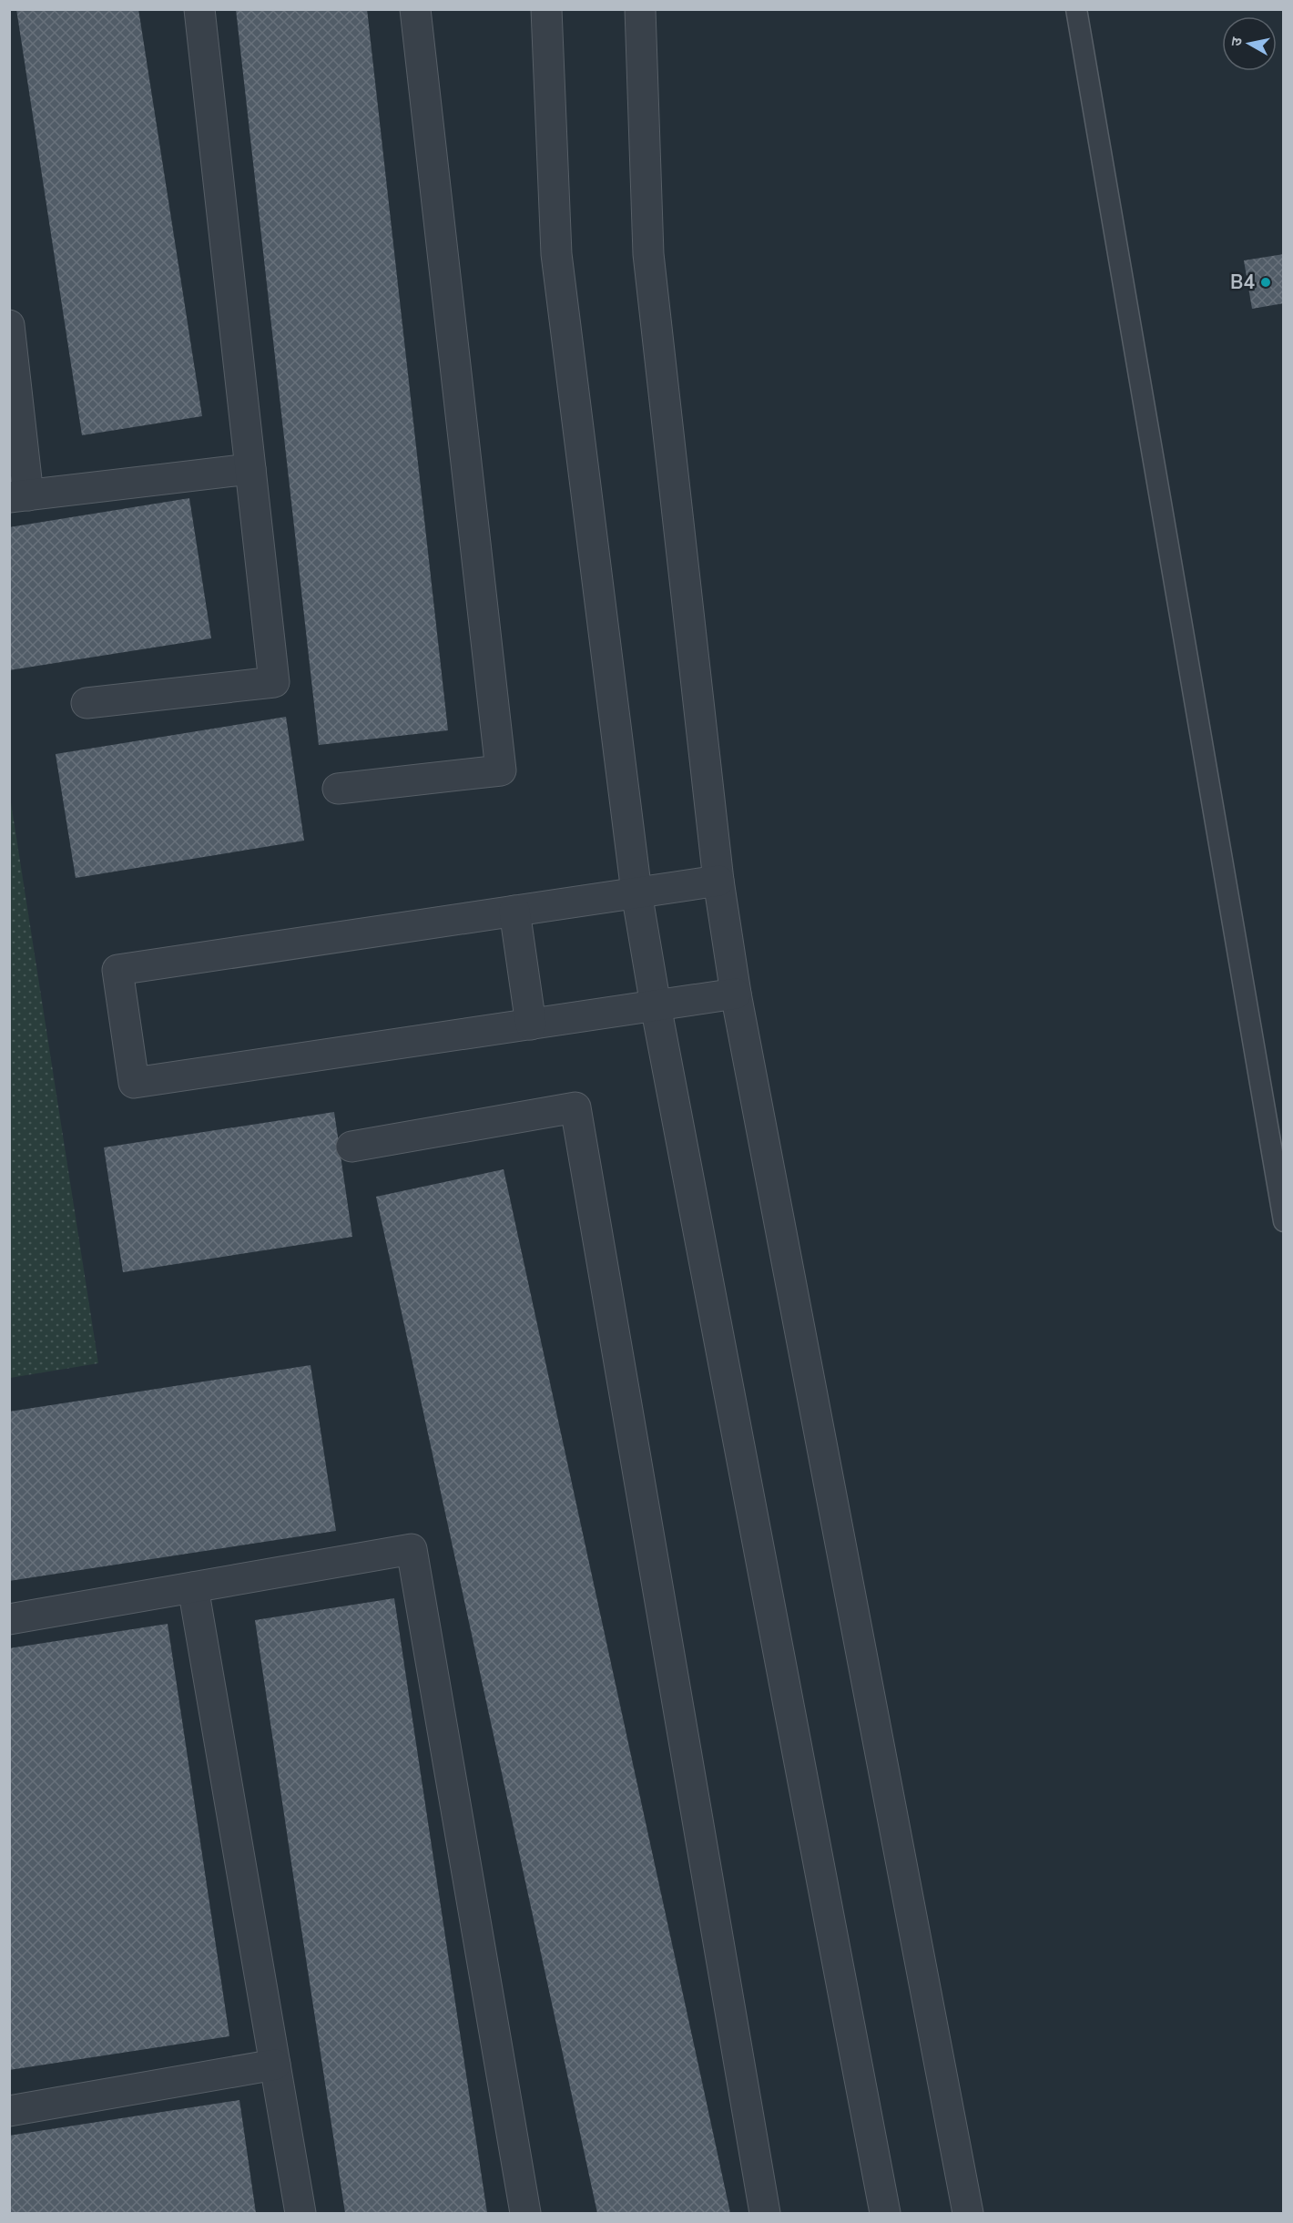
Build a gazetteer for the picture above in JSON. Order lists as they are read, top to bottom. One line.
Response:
{"places":["B4"],"north":"left"}
